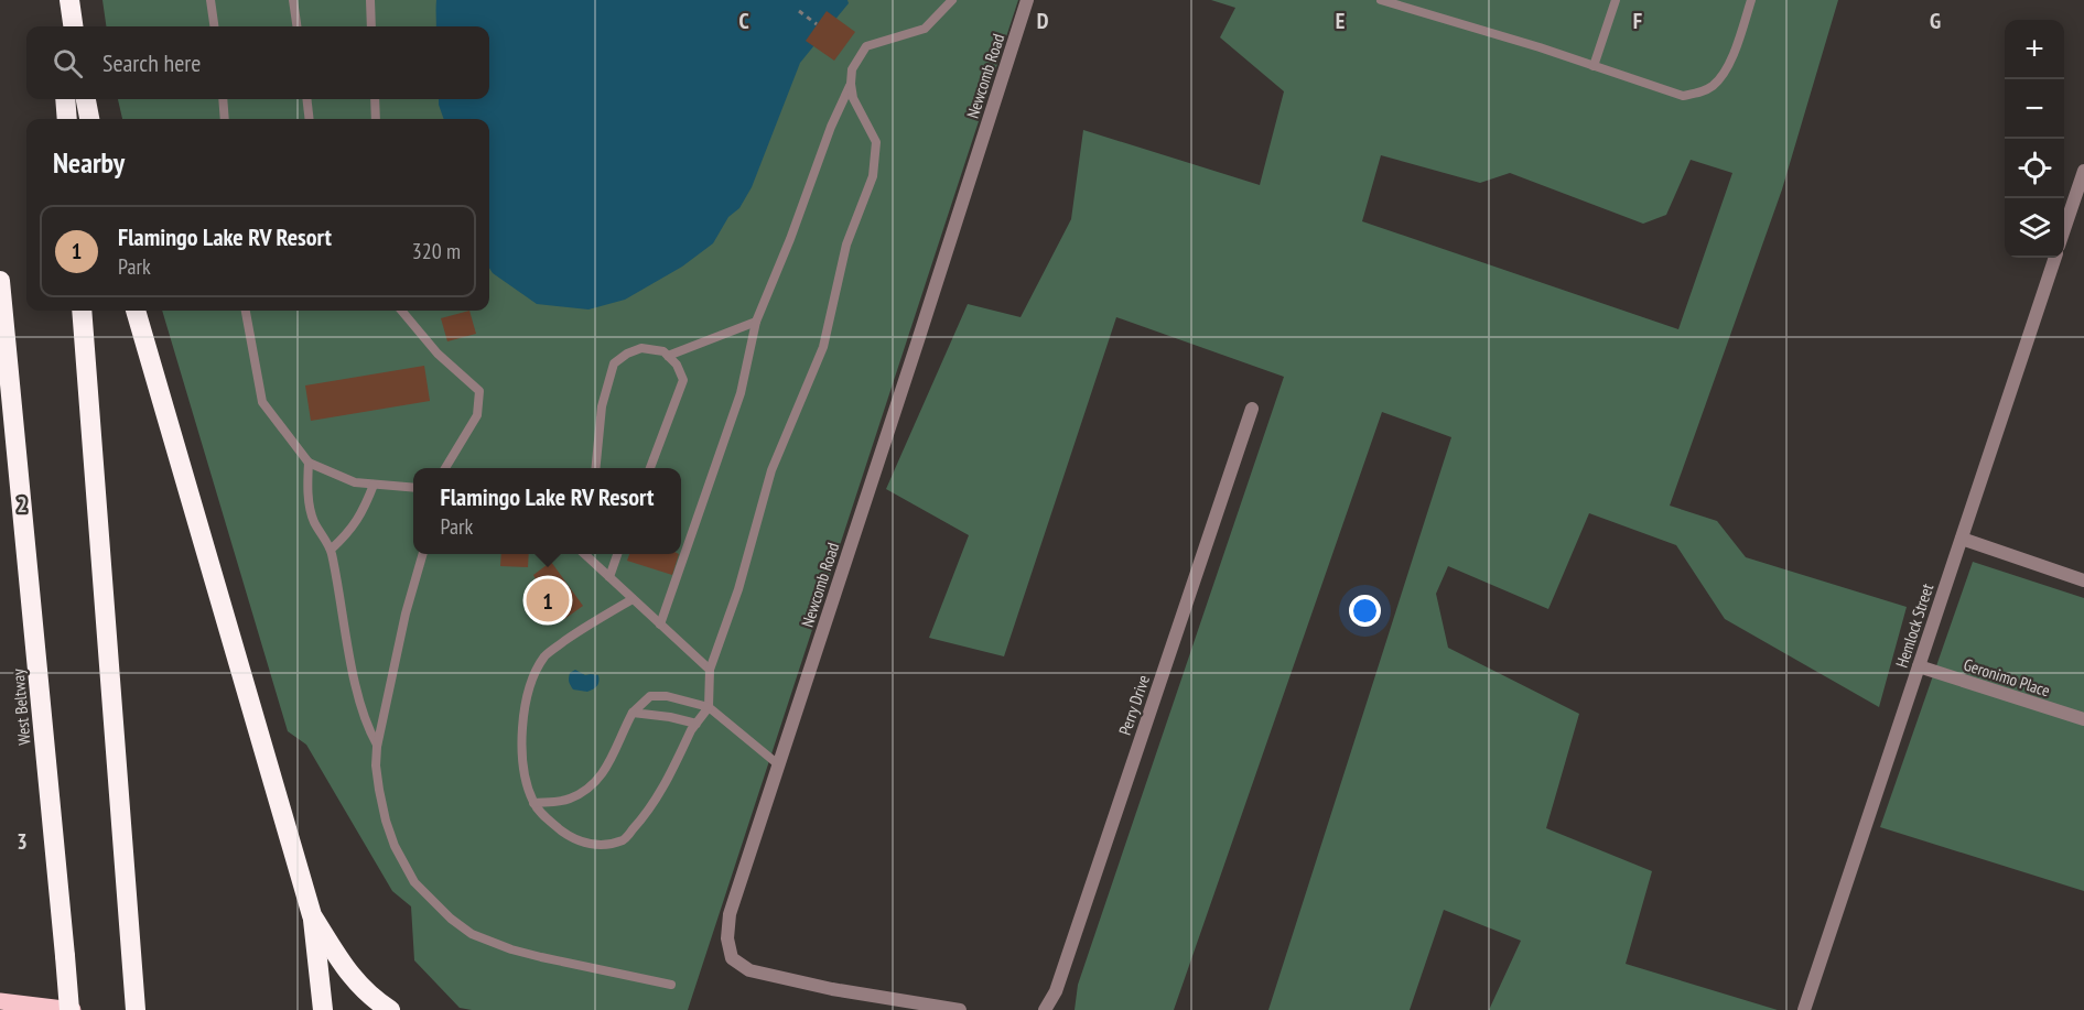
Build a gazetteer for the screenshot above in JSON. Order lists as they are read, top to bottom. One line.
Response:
{"streets":{"highway":["West Beltway"],"street":["Newcomb Road","Hemlock Street","Geronimo Place","Perry Drive"]},"crossings":[["Hemlock Street","Geronimo Place"]],"page":{"map_buttons":["+","−"],"search":"Search here","heading":"Nearby","list":[{"mark":"1","name":"Flamingo Lake RV Resort","note":"Park","value":"320 m"}],"popup":["Flamingo Lake RV Resort","Park"],"pins":"1"},"grid":{"columns":["C","D","E","F","G"],"rows":["2","3"]}}
